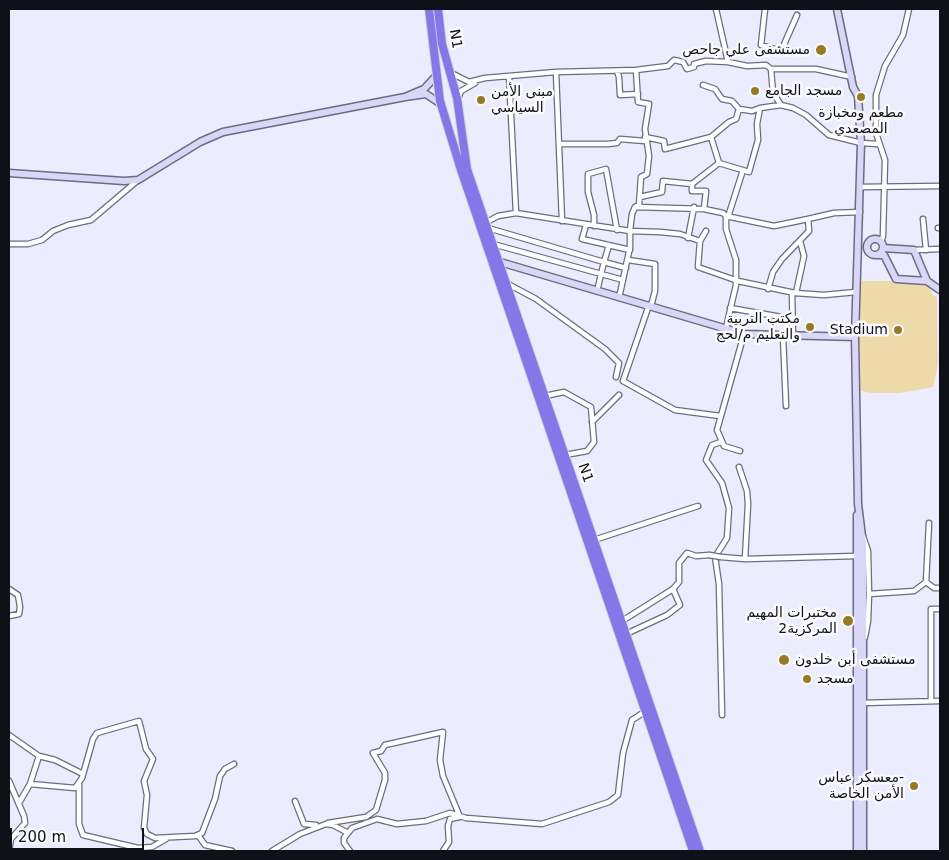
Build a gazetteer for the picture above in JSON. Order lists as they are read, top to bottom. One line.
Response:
{"streets":{"highway":["N1"]},"places":["مستشفى علي جاحص","مسجد الجامع","مطعم ومخبازة المصعدي","مبنى الأمن السياسي","مكتب التربية والتعليم م/لحج","Stadium","مختبرات المهيم المركزية2","مستشفى أبن خلدون","مسجد","معسكر عباس- الأمن الخاصة"],"scale_bar":"200 m"}
